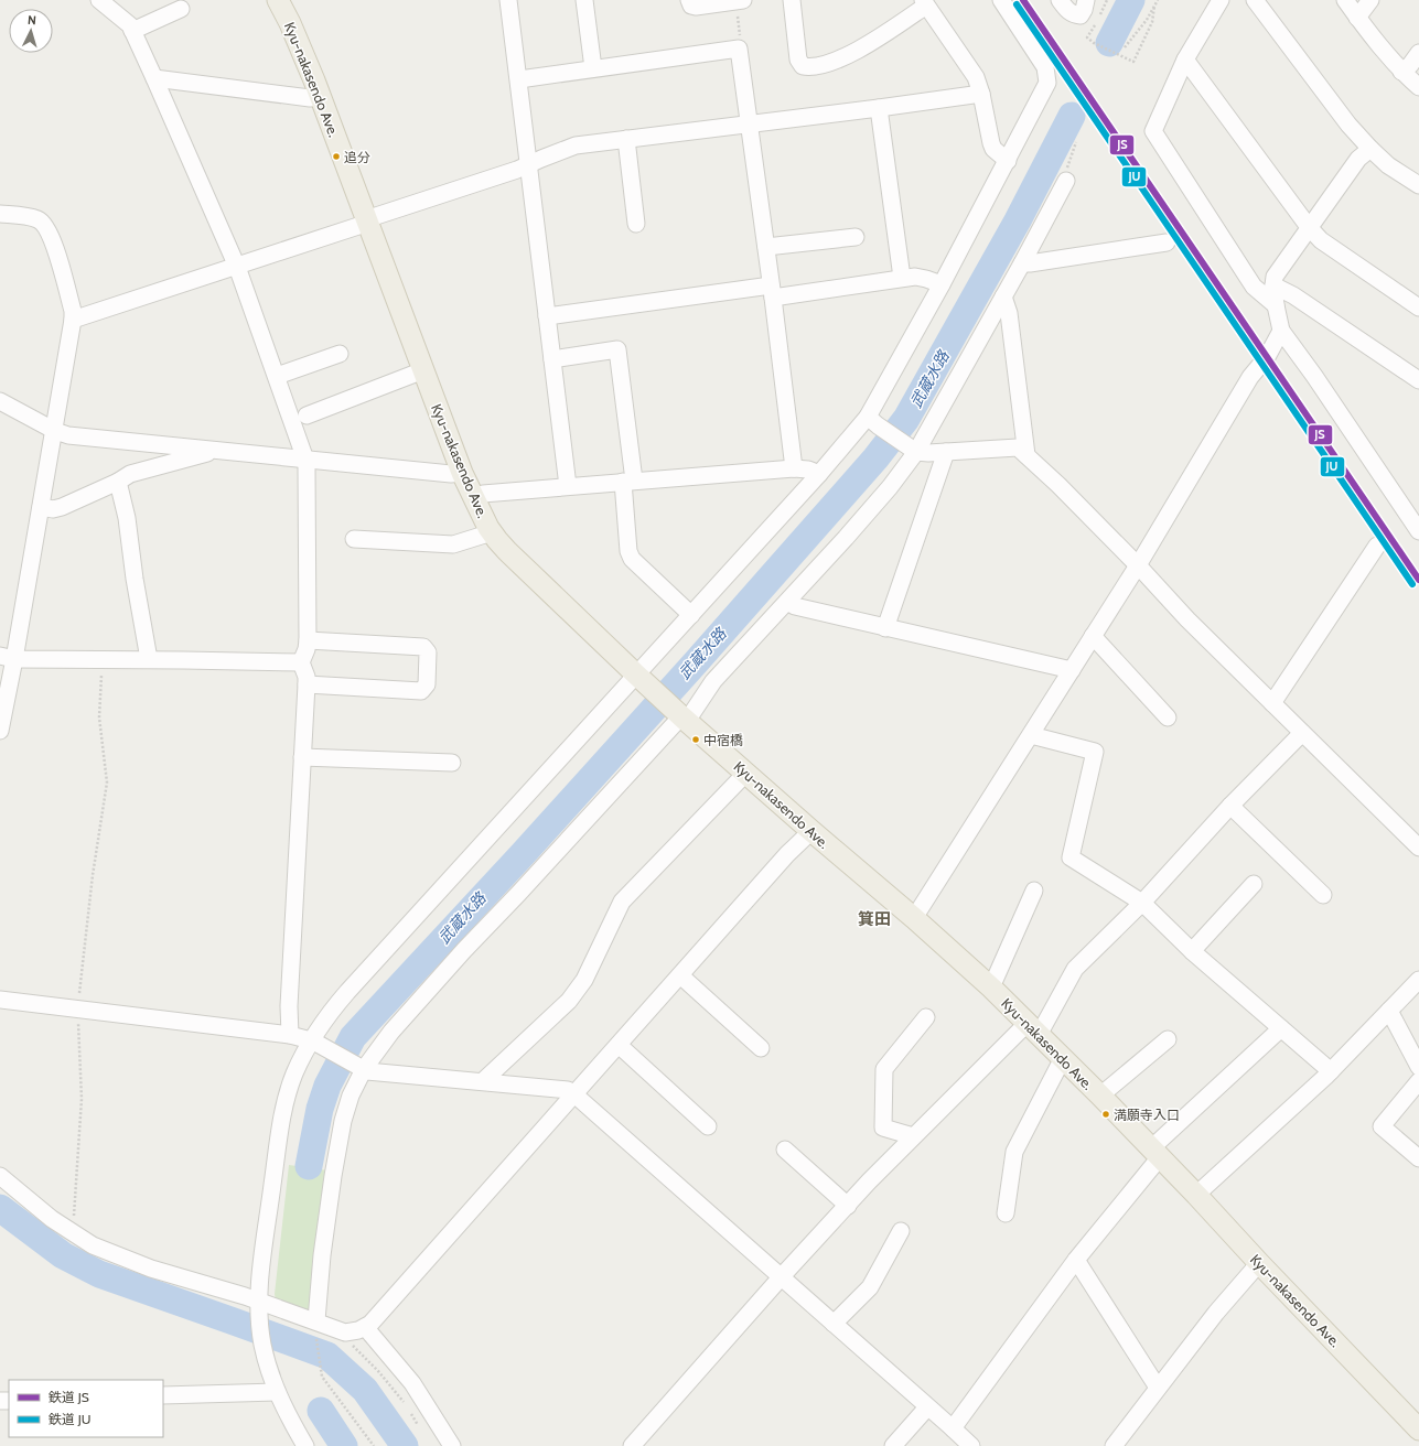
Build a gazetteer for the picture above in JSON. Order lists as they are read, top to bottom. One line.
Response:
{"streets":{"main road":["Kyu-nakasendo Ave."]},"districts":["箕田"],"water":["武蔵水路"],"places":["追分","中宿橋","満願寺入口"],"lines":["rail line JS","rail line JU"],"legend":["鉄道 JS","鉄道 JU"],"north":"top"}
